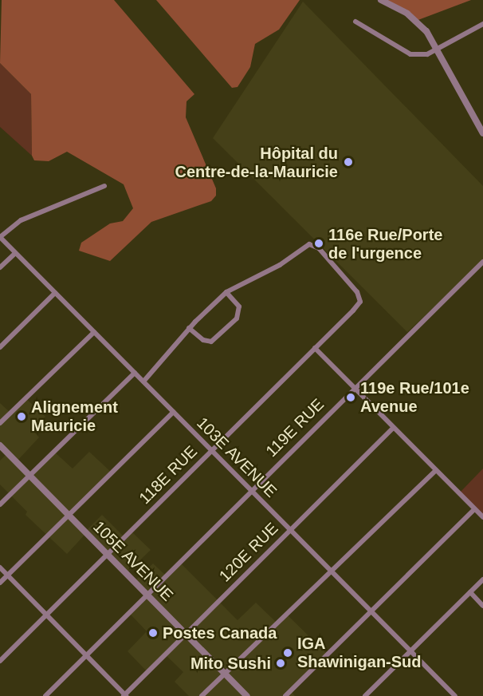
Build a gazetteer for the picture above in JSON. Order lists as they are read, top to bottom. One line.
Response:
{"streets":{"street":["119E RUE","103E AVENUE","118E RUE","120E RUE","105E AVENUE"]},"crossings":[["119E RUE","103E AVENUE"],["119E RUE","105E AVENUE"],["103E AVENUE","118E RUE"],["103E AVENUE","120E RUE"],["118E RUE","105E AVENUE"],["120E RUE","105E AVENUE"]],"places":["Hôpital du Centre-de-la-Mauricie","116e Rue/Porte de l'urgence","119e Rue/101e Avenue","Alignement Mauricie","Postes Canada","IGA Shawinigan-Sud","Mito Sushi"]}
